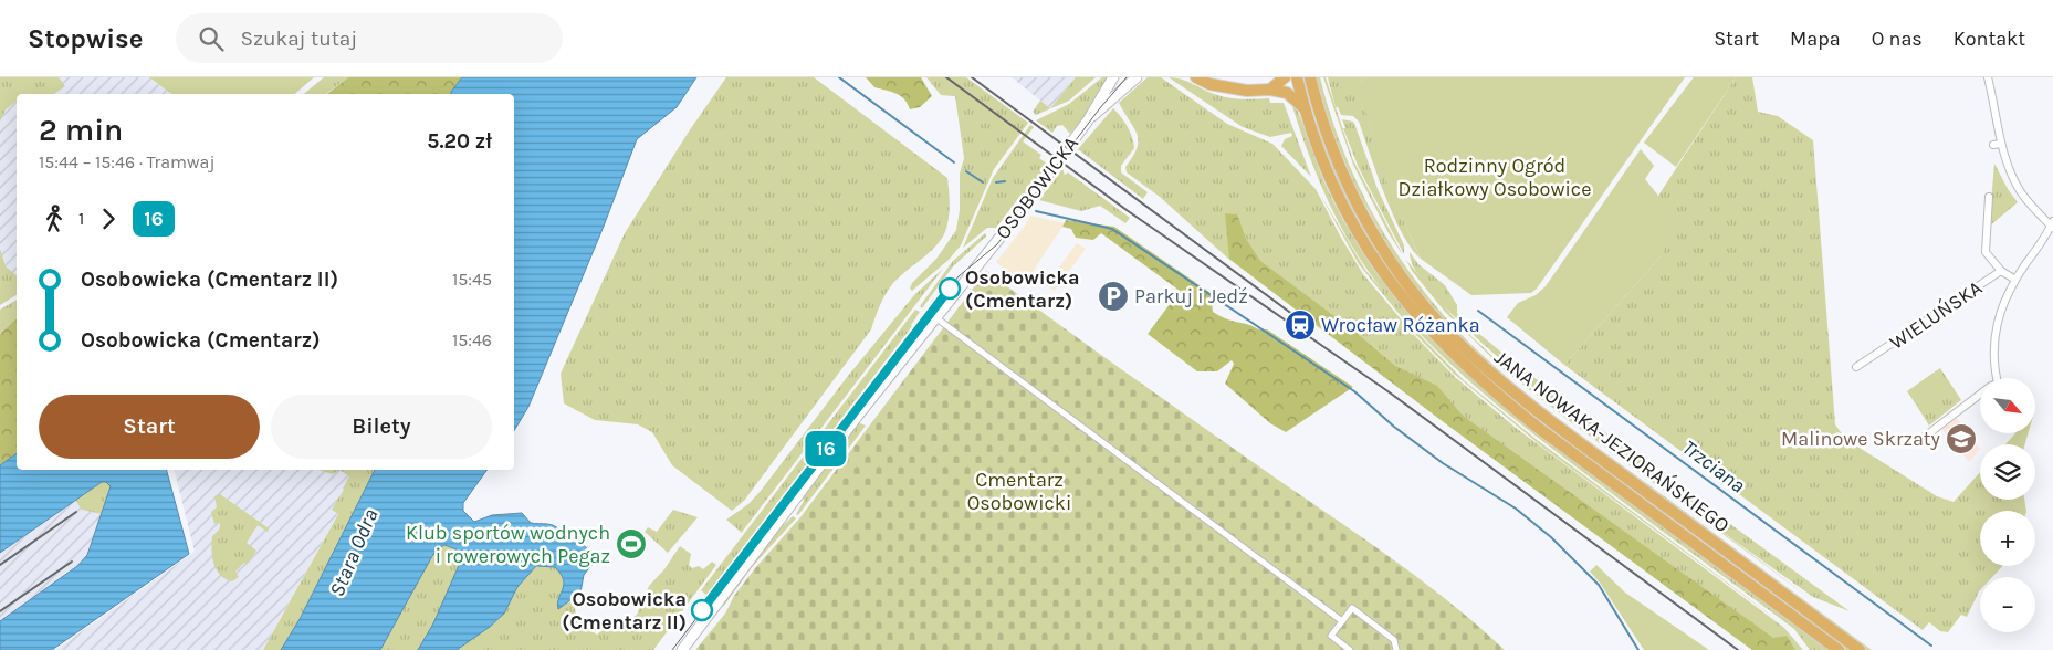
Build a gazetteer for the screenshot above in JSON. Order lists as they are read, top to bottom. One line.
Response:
{"streets":{"main road":["JANA NOWAKA-JEZIORAŃSKIEGO"],"street":["OSOBOWICKA","WIELUŃSKA"]},"water":["Trzciana","Stara Odra"],"parks":["Rodzinny Ogród Działkowy Osobowice","Cmentarz Osobowicki"],"places":{"other":["Osobowicka (Cmentarz)","Osobowicka (Cmentarz II)"],"parking":["Parkuj i Jedź"],"station":["Wrocław Różanka"],"school or university":["Malinowe Skrzaty"],"sports":["Klub sportów wodnych i rowerowych Pegaz"]},"lines":["tram line 16"],"north":"bottom right","page":{"header":"Stopwise","search":"Szukaj tutaj","nav":["Start","Mapa","O nas","Kontakt"],"on_map":"16","heading":["2 min","15:44 – 15:46 · Tramwaj","5.20 zł"],"legs":["1","16"],"list":[{"name":"Osobowicka (Cmentarz II)","value":"15:45"},{"name":"Osobowicka (Cmentarz)","value":"15:46"}],"map_buttons":["+","−"],"buttons":["Start","Bilety"]}}
